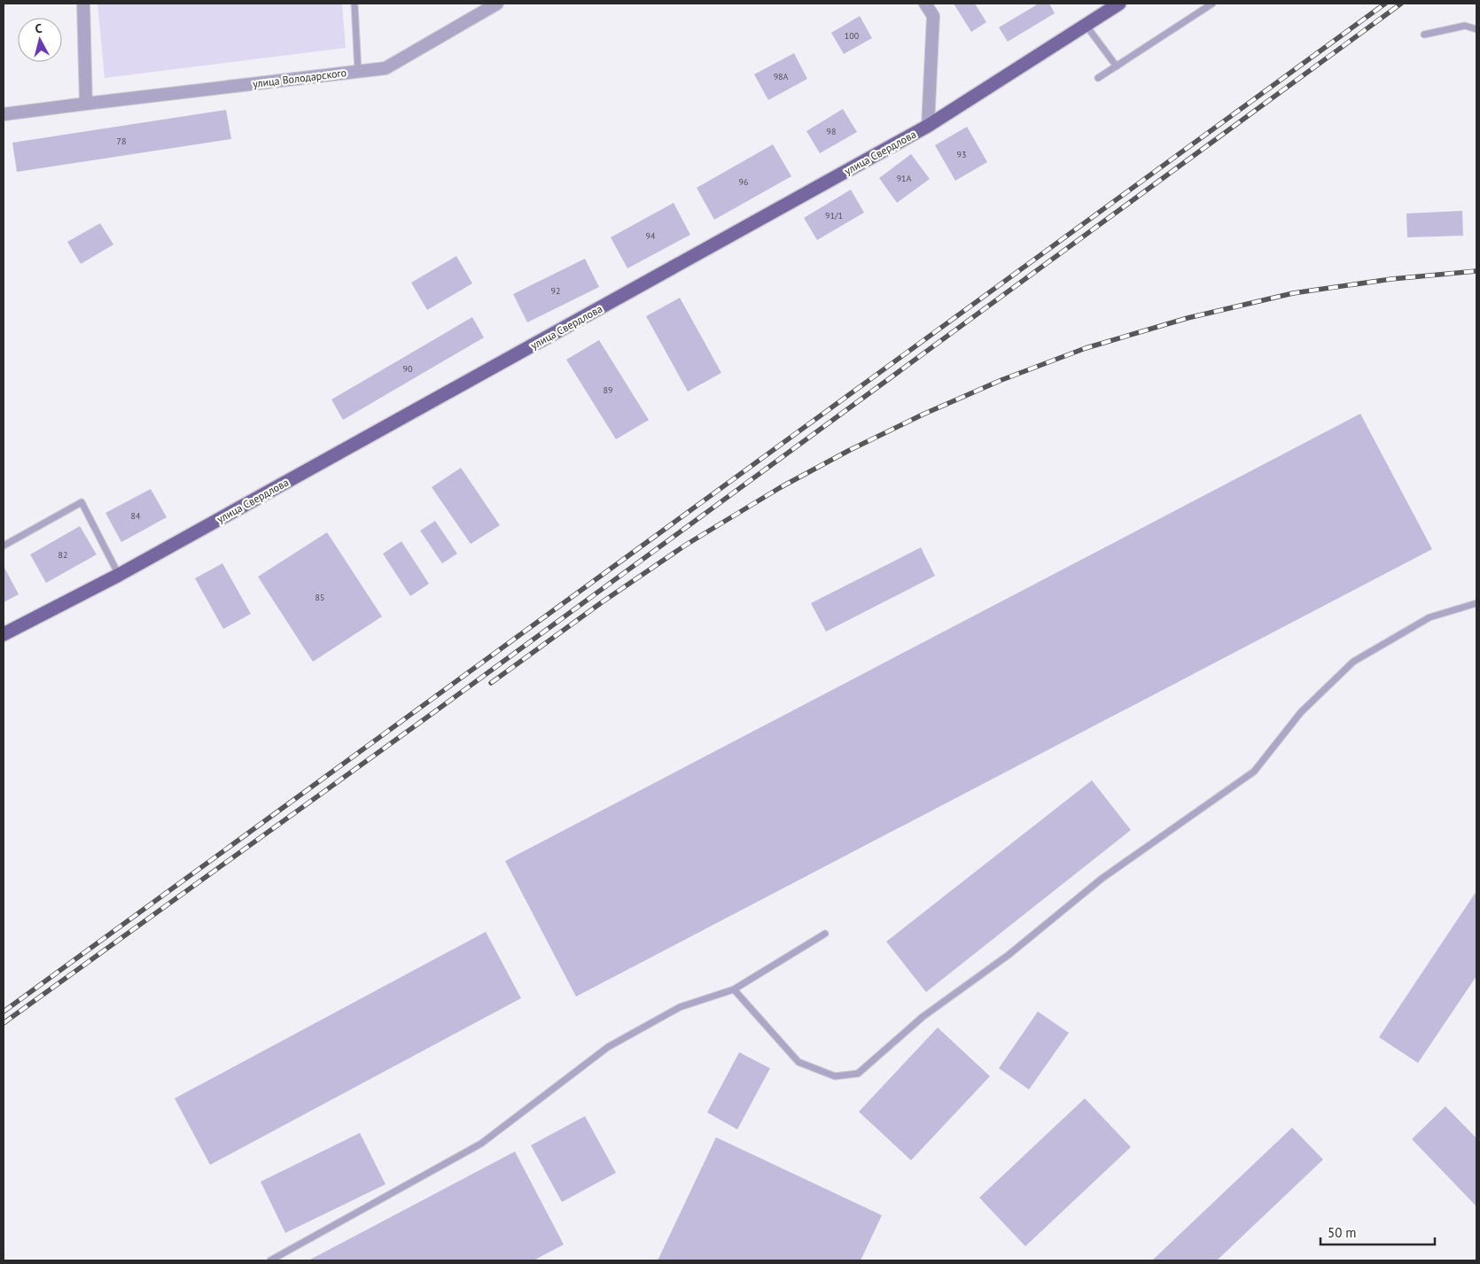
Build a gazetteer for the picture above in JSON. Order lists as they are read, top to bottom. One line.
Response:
{"streets":{"main road":["улица Свердлова"],"street":["улица Володарского"]},"house_numbers":["100","98А","98","78","93","91А","96","91/1","94","92","90","89","84","82","85"],"scale_bar":"50 m","north":"top"}
